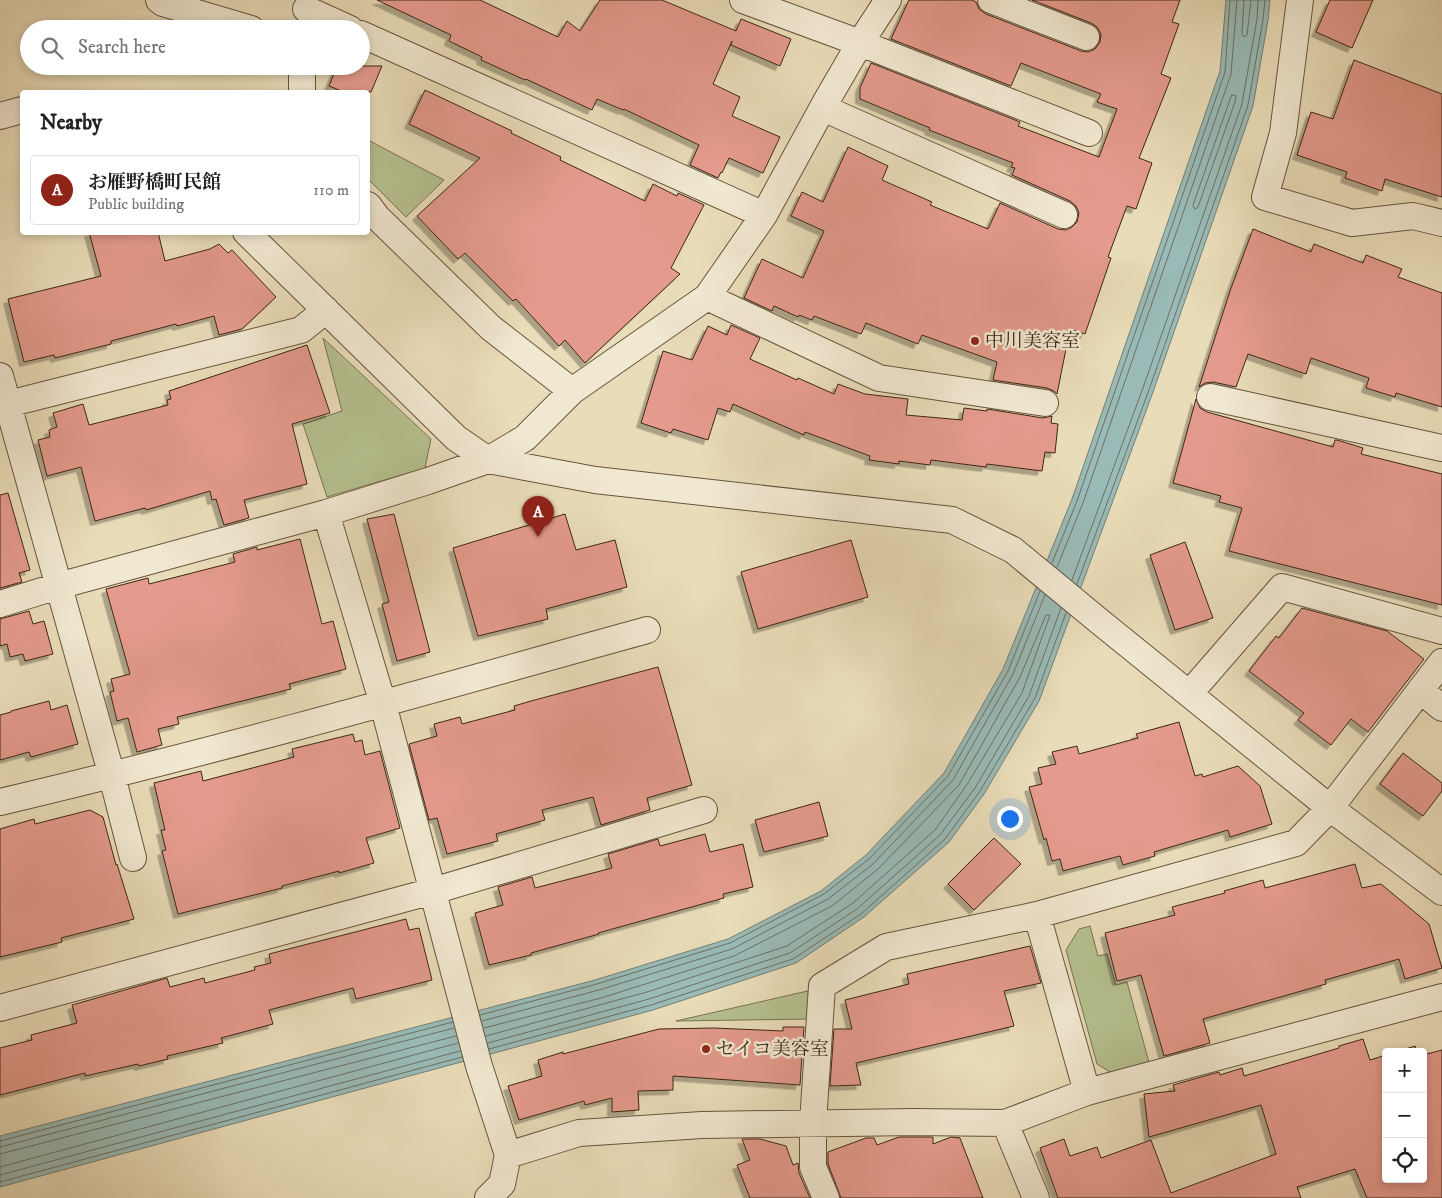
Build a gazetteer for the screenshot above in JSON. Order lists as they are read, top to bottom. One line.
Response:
{"places":["中川美容室","セイコ美容室"],"page":{"search":"Search here","heading":"Nearby","list":[{"mark":"A","name":"お雁野橋町民館","note":"Public building","value":"110 m"}],"pins":"A","map_buttons":["+","−"]}}
